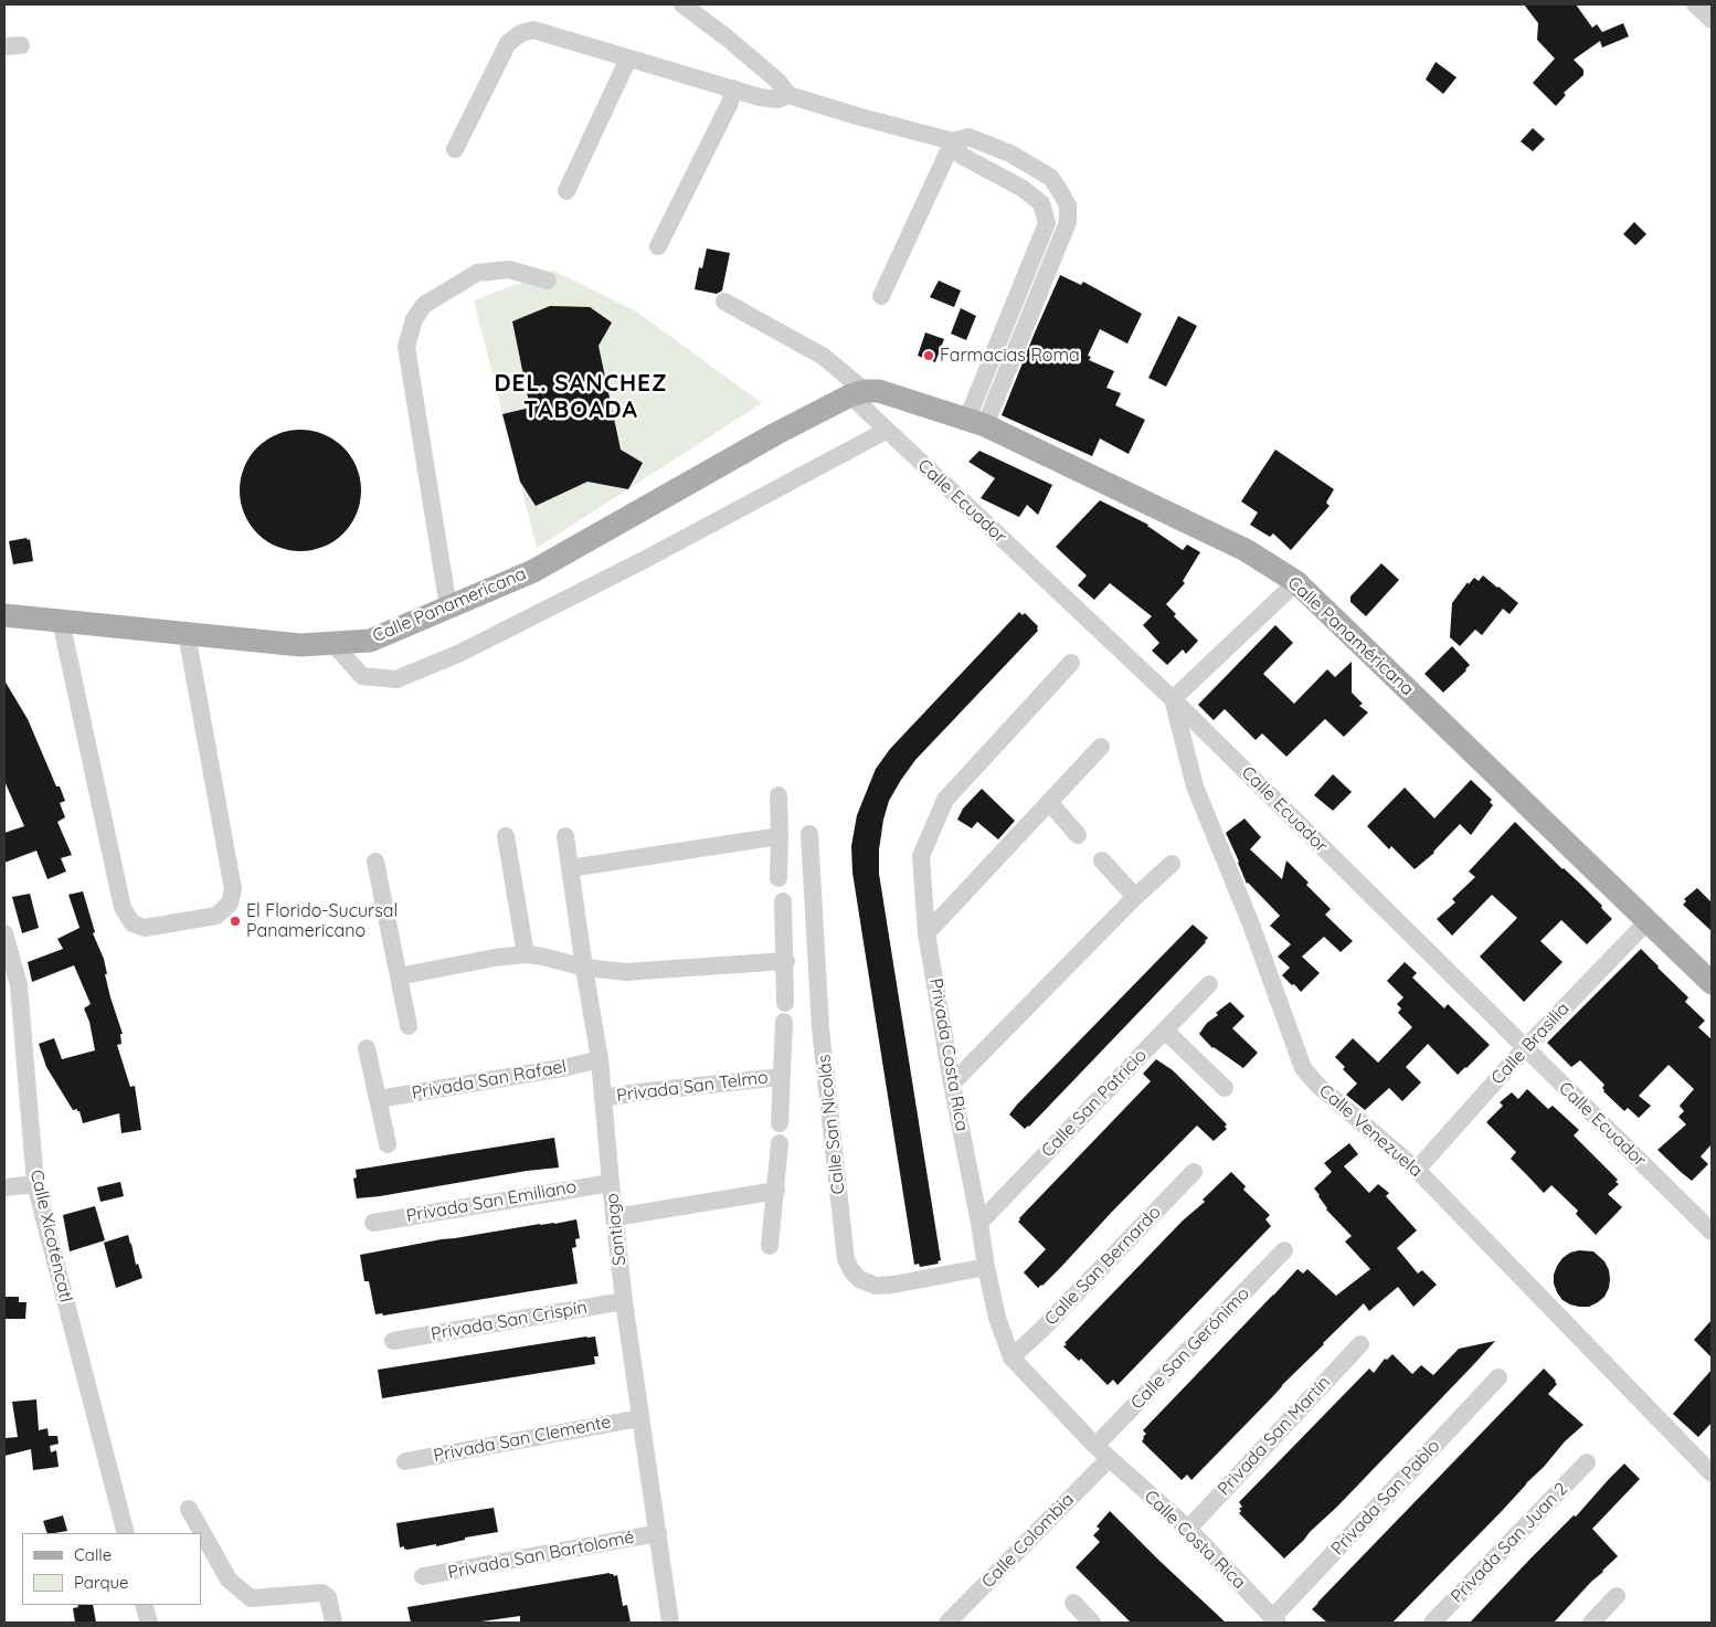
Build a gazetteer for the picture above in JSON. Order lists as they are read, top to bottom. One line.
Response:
{"streets":{"main road":["Calle Panamericana","Calle Panaméricana"],"street":["Calle Ecuador","Calle Brasilia","Privada Costa Rica","Privada San Rafael","Privada San Telmo","Calle San Patricio","Calle San Nicolás","Calle Venezuela","Privada San Emiliano","Santiago","Calle Xicoténcatl","Calle San Bernardo","Privada San Crispín","Calle San Gerónimo","Privada San Martín","Privada San Clemente","Privada San Pablo","Calle Costa Rica","Calle Colombia","Privada San Juan 2","Privada San Bartolomé"]},"crossings":[["Calle Ecuador","Calle Panamericana"],["Calle Ecuador","Calle Panaméricana"],["Calle Ecuador","Calle Brasilia"],["Calle Ecuador","Calle Venezuela"],["Calle Panamericana","Calle Panaméricana"],["Calle Panaméricana","Calle Brasilia"],["Calle Brasilia","Calle Venezuela"],["Privada Costa Rica","Calle San Patricio"],["Privada Costa Rica","Calle San Nicolás"],["Privada Costa Rica","Calle San Bernardo"],["Privada Costa Rica","Calle San Gerónimo"],["Privada Costa Rica","Calle Costa Rica"],["Privada Costa Rica","Calle Colombia"],["Privada San Rafael","Santiago"],["Privada San Telmo","Santiago"],["Privada San Emiliano","Santiago"],["Santiago","Privada San Crispín"],["Santiago","Privada San Clemente"],["Santiago","Privada San Bartolomé"],["Privada San Martín","Calle Costa Rica"],["Privada San Pablo","Calle Costa Rica"],["Calle Costa Rica","Calle Colombia"]],"districts":["DEL. SANCHEZ TABOADA"],"places":["Farmacias Roma","El Florido-Sucursal Panamericano"],"legend":["Calle","Parque"]}
